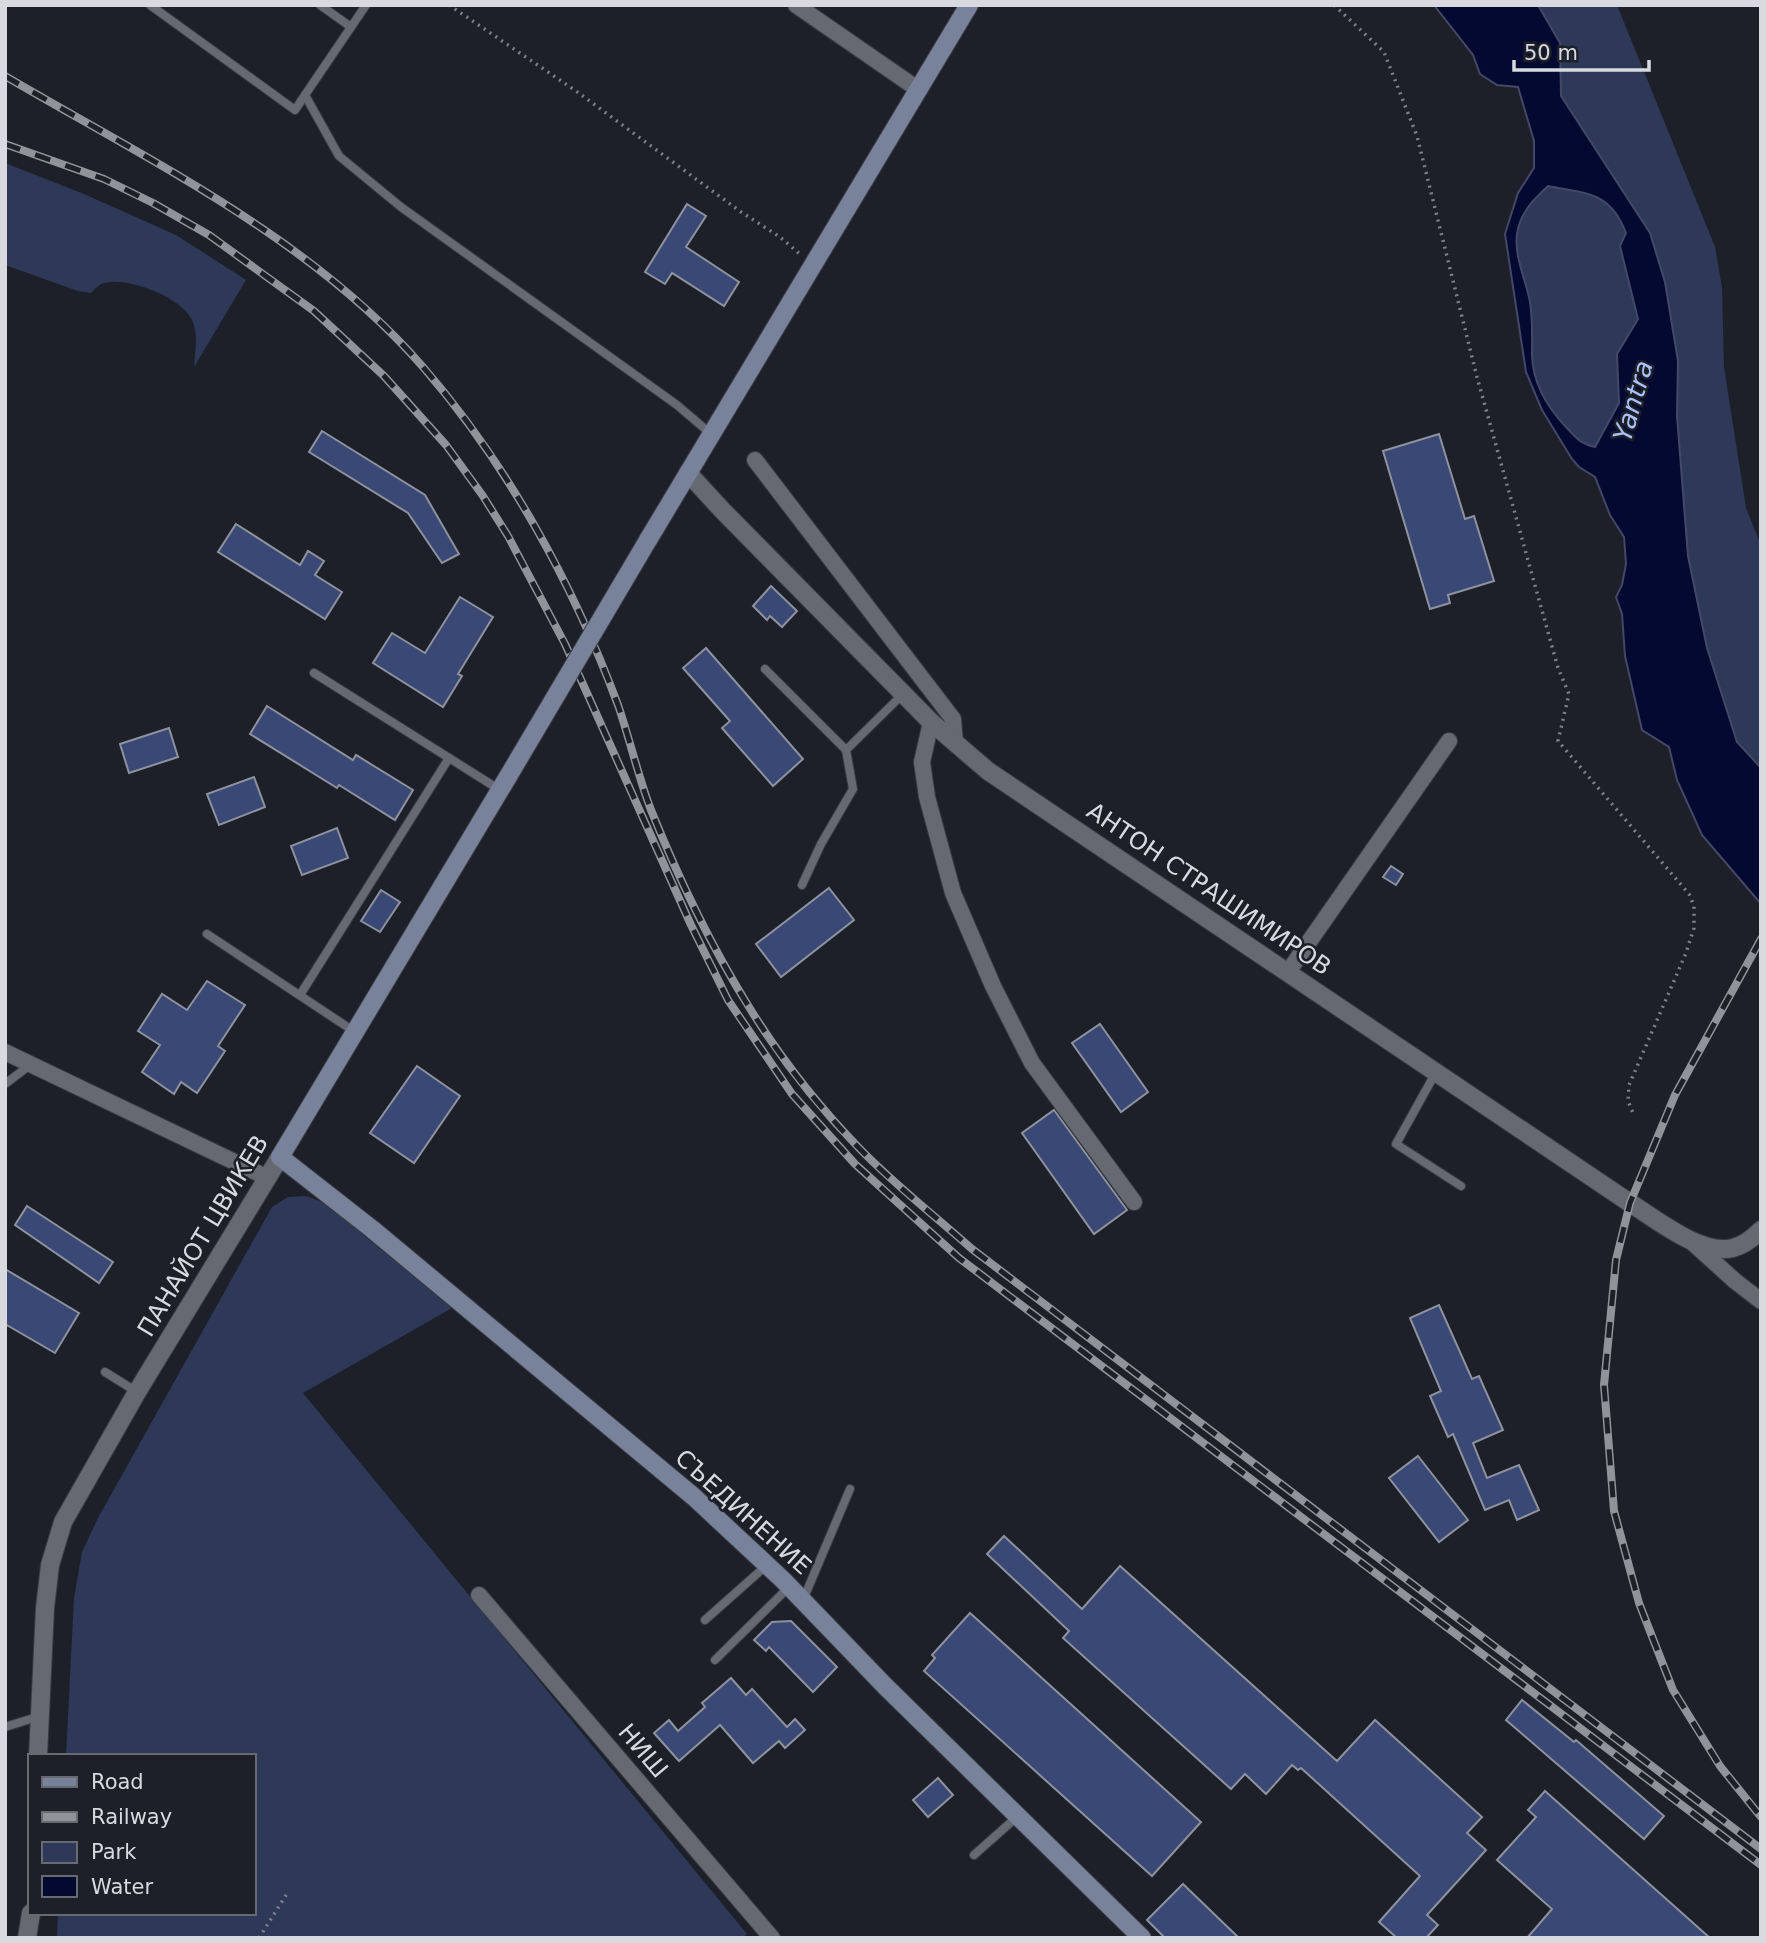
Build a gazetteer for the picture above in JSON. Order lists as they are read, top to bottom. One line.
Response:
{"streets":{"main road":["ПАНАЙОТ ЦВИКЕВ","СЪЕДИНЕНИЕ"],"street":["АНТОН СТРАШИМИРОВ","НИШ"]},"crossings":[["АНТОН СТРАШИМИРОВ","ПАНАЙОТ ЦВИКЕВ"],["ПАНАЙОТ ЦВИКЕВ","СЪЕДИНЕНИЕ"]],"water":["Yantra"],"legend":["Road","Railway","Park","Water"],"scale_bar":"50 m"}
